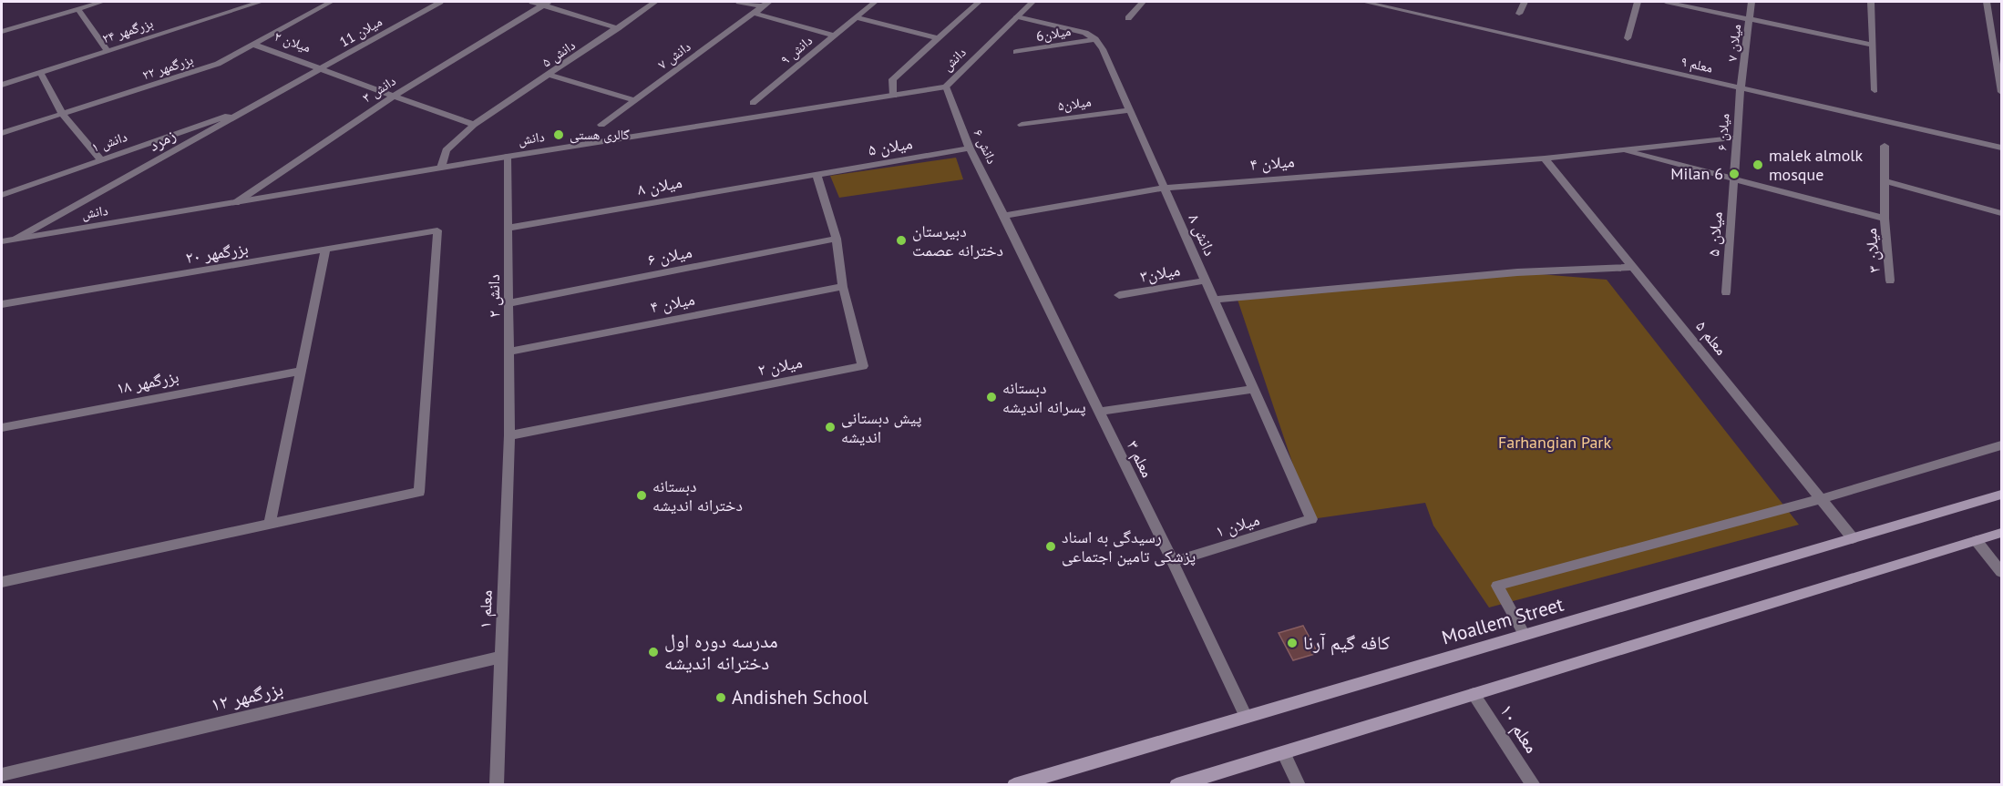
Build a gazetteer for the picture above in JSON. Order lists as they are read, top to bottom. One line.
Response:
{"streets":{"main road":["Moallem Street"],"street":["بزرگمهر ۲۴","میلان 11","میلان6","میلان ۲","میلان ۷","دانش ۹","دانش ۵","دانش ۷","دانش","معلم ۹","بزرگمهر ۲۲","دانش ۳","میلان۵","میلان ۶","زمرد","دانش ۱","میلان ۵","دانش ۶","میلان ۴","میلان ۸","دانش ۸","میلان ۳","بزرگمهر ۲۰","میلان۳","دانش ۲","معلم ۵","بزرگمهر ۱۸","معلم ۳","میلان ۱","معلم ۱","بزرگمهر ۱۲","معلم ۱۰"]},"crossings":[["میلان 11","میلان ۲"],["میلان 11","زمرد"],["میلان6","دانش ۸"],["میلان ۲","بزرگمهر ۲۲"],["میلان ۲","میلان ۶"],["میلان ۲","زمرد"],["میلان ۲","میلان ۵"],["میلان ۲","میلان ۴"],["میلان ۲","میلان ۸"],["میلان ۲","دانش ۲"],["میلان ۲","معلم ۱"],["میلان ۷","معلم ۹"],["میلان ۷","میلان ۶"],["دانش ۵","دانش"],["دانش","دانش ۳"],["دانش","زمرد"],["دانش","دانش ۶"],["دانش","دانش ۲"],["معلم ۹","میلان ۶"],["میلان۵","دانش ۸"],["میلان ۶","میلان ۵"],["میلان ۶","میلان ۴"],["میلان ۶","دانش ۲"],["زمرد","دانش ۱"],["میلان ۵","دانش ۶"],["میلان ۵","میلان ۸"],["دانش ۶","میلان ۴"],["دانش ۶","معلم ۳"],["میلان ۴","دانش ۸"],["میلان ۴","دانش ۲"],["میلان ۴","معلم ۵"],["میلان ۴","معلم ۳"],["میلان ۸","دانش ۲"],["دانش ۸","میلان۳"],["دانش ۸","میلان ۱"],["دانش ۲","معلم ۱"],["معلم ۵","Moallem Street"],["معلم ۳","میلان ۱"],["معلم ۳","Moallem Street"],["معلم ۱","بزرگمهر ۱۲"]],"parks":["Farhangian Park"],"places":["گالری هستی","malek almolk mosque","Milan 6","دبیرستان دخترانه عصمت","دبستانه پسرانه اندیشه","پیش دبستانی اندیشه","دبستانه دخترانه اندیشه","رسیدگی به اسناد پزشکی تامین اجتماعی","کافه گیم آرنا","مدرسه دوره اول دخترانه اندیشه","Andisheh School"]}
